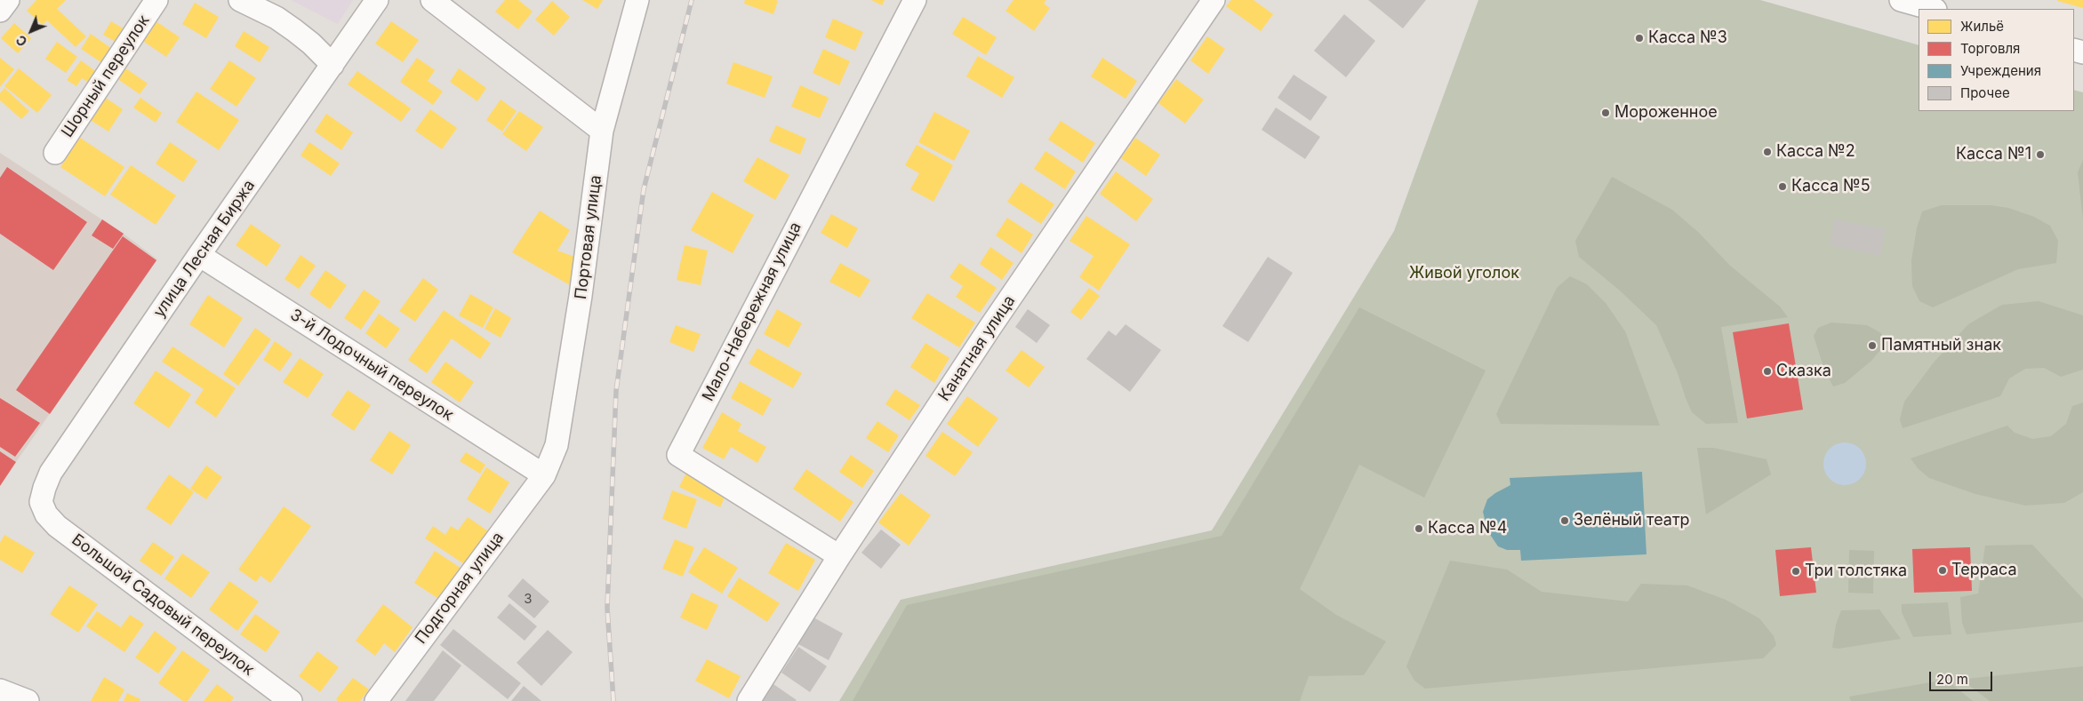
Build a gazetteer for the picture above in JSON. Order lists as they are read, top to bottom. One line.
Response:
{"streets":{"street":["Шорный переулок","Портовая улица","улица Лесная Биржа","Мало-Набережная улица","Канатная улица","3-й Лодочный переулок","Подгорная улица","Большой Садовый переулок"]},"crossings":[["Портовая улица","3-й Лодочный переулок"],["Портовая улица","Подгорная улица"],["улица Лесная Биржа","3-й Лодочный переулок"],["улица Лесная Биржа","Большой Садовый переулок"],["Мало-Набережная улица","Канатная улица"],["3-й Лодочный переулок","Подгорная улица"]],"parks":["Живой уголок"],"places":["Касса №3","Мороженное","Касса №2","Касса №1","Касса №5","Памятный знак","Сказка","Зелёный театр","Касса №4","Терраса","Три толстяка"],"house_numbers":["3"],"legend":["Жильё","Торговля","Учреждения","Прочее"],"scale_bar":"20 m","north":"bottom left"}
